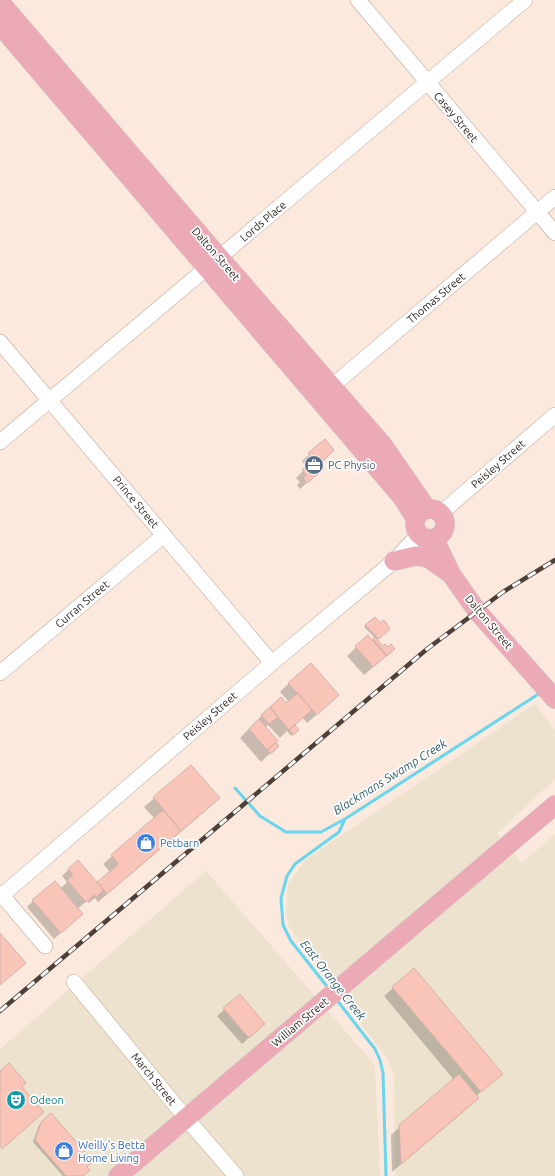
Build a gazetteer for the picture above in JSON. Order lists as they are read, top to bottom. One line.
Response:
{"streets":{"main road":["Dalton Street","William Street"],"street":["Casey Street","Lords Place","Thomas Street","Peisley Street","Prince Street","Curran Street","March Street"]},"crossings":[["Casey Street","Lords Place"],["Casey Street","Thomas Street"],["Lords Place","Dalton Street"],["Lords Place","Prince Street"],["Dalton Street","Thomas Street"],["Dalton Street","Peisley Street"],["Peisley Street","Prince Street"],["Prince Street","Curran Street"],["William Street","March Street"]],"water":["Blackmans Swamp Creek","East Orange Creek"],"places":{"office":["PC Physio"],"shop":["Petbarn","Weilly's Betta Home Living"],"theatre":["Odeon"]}}
